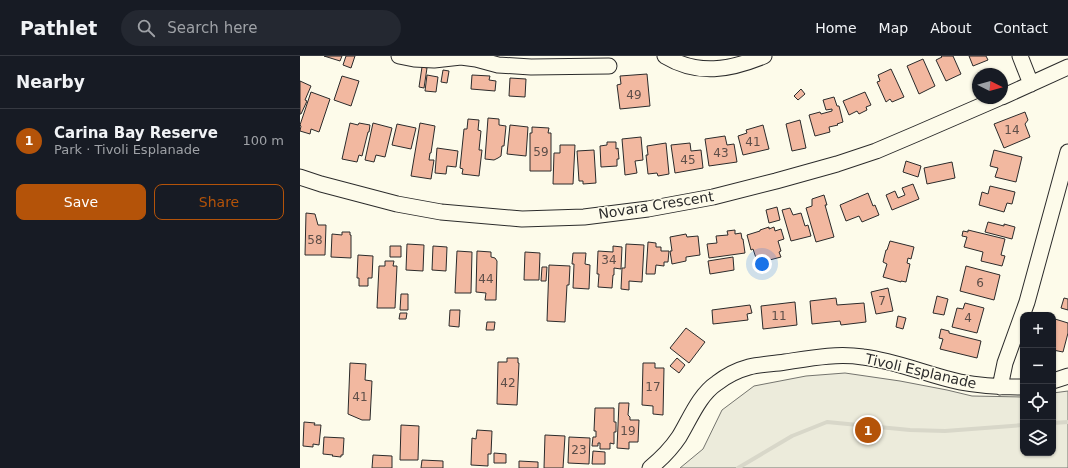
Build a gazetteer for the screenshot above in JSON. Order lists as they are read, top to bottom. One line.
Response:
{"streets":{"street":["Novara Crescent","Tivoli Esplanade"]},"house_numbers":["49","14","41","59","43","45","58","34","44","6","7","11","4","42","17","41","19","23"],"north":"right","page":{"header":"Pathlet","search":"Search here","nav":["Home","Map","About","Contact"],"heading":"Nearby","list":[{"mark":"1","name":"Carina Bay Reserve","note":"Park · Tivoli Esplanade","value":"100 m"}],"buttons":["Save","Share"],"map_buttons":["+","−"],"pins":"1"}}
